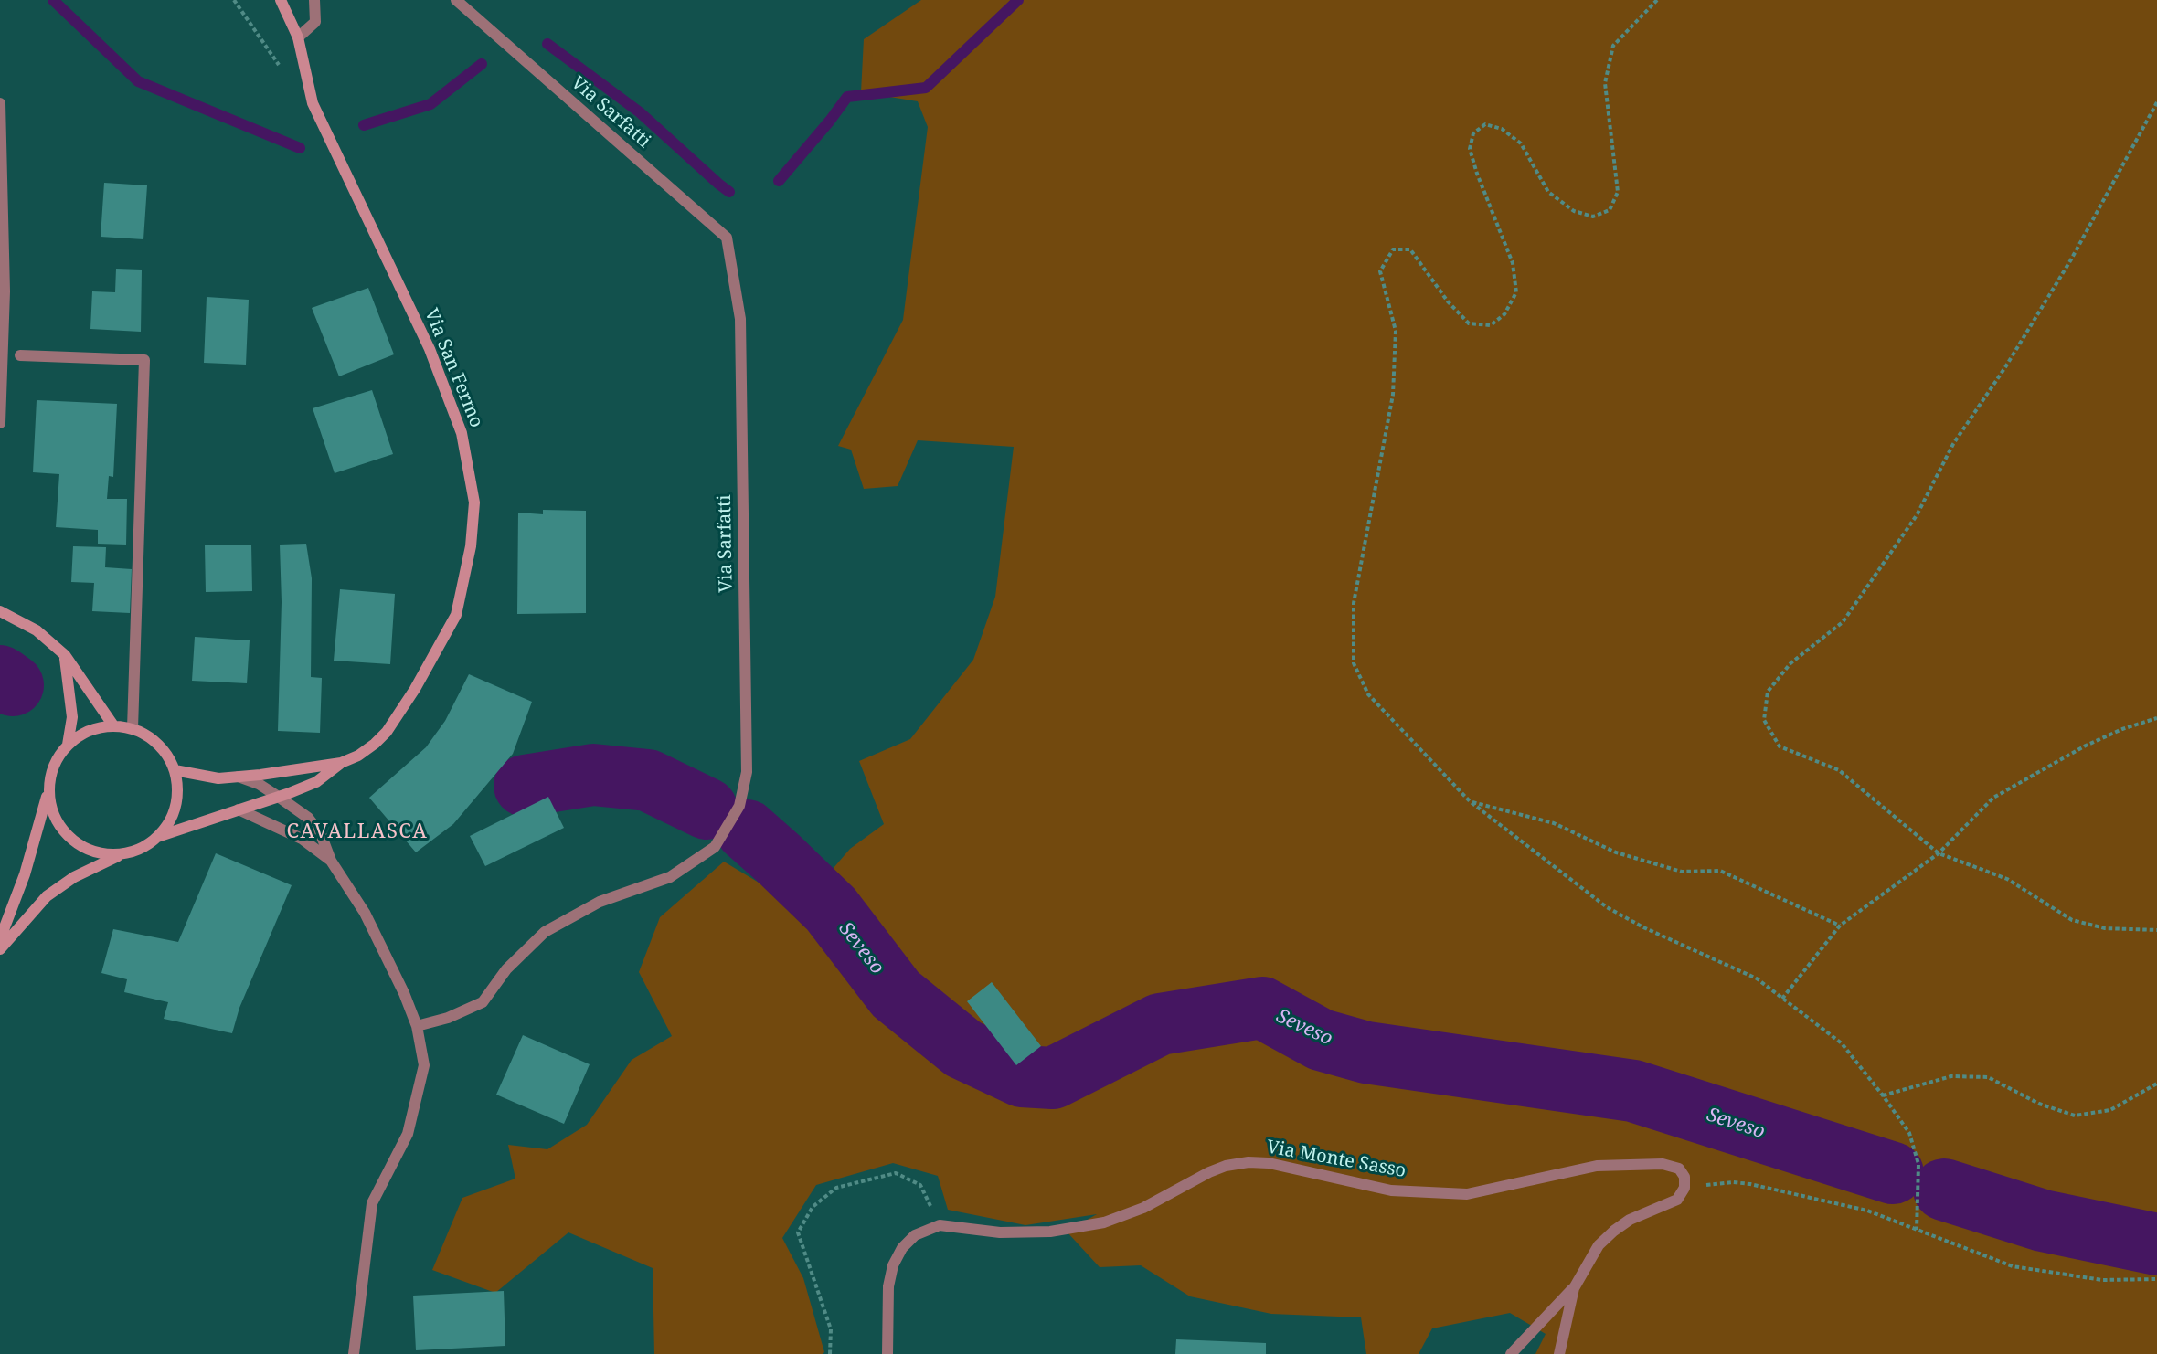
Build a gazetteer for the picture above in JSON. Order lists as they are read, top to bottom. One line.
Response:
{"streets":{"main road":["Via San Fermo"],"street":["Via Sarfatti","Via Monte Sasso"]},"districts":["CAVALLASCA"],"water":["Seveso"]}
